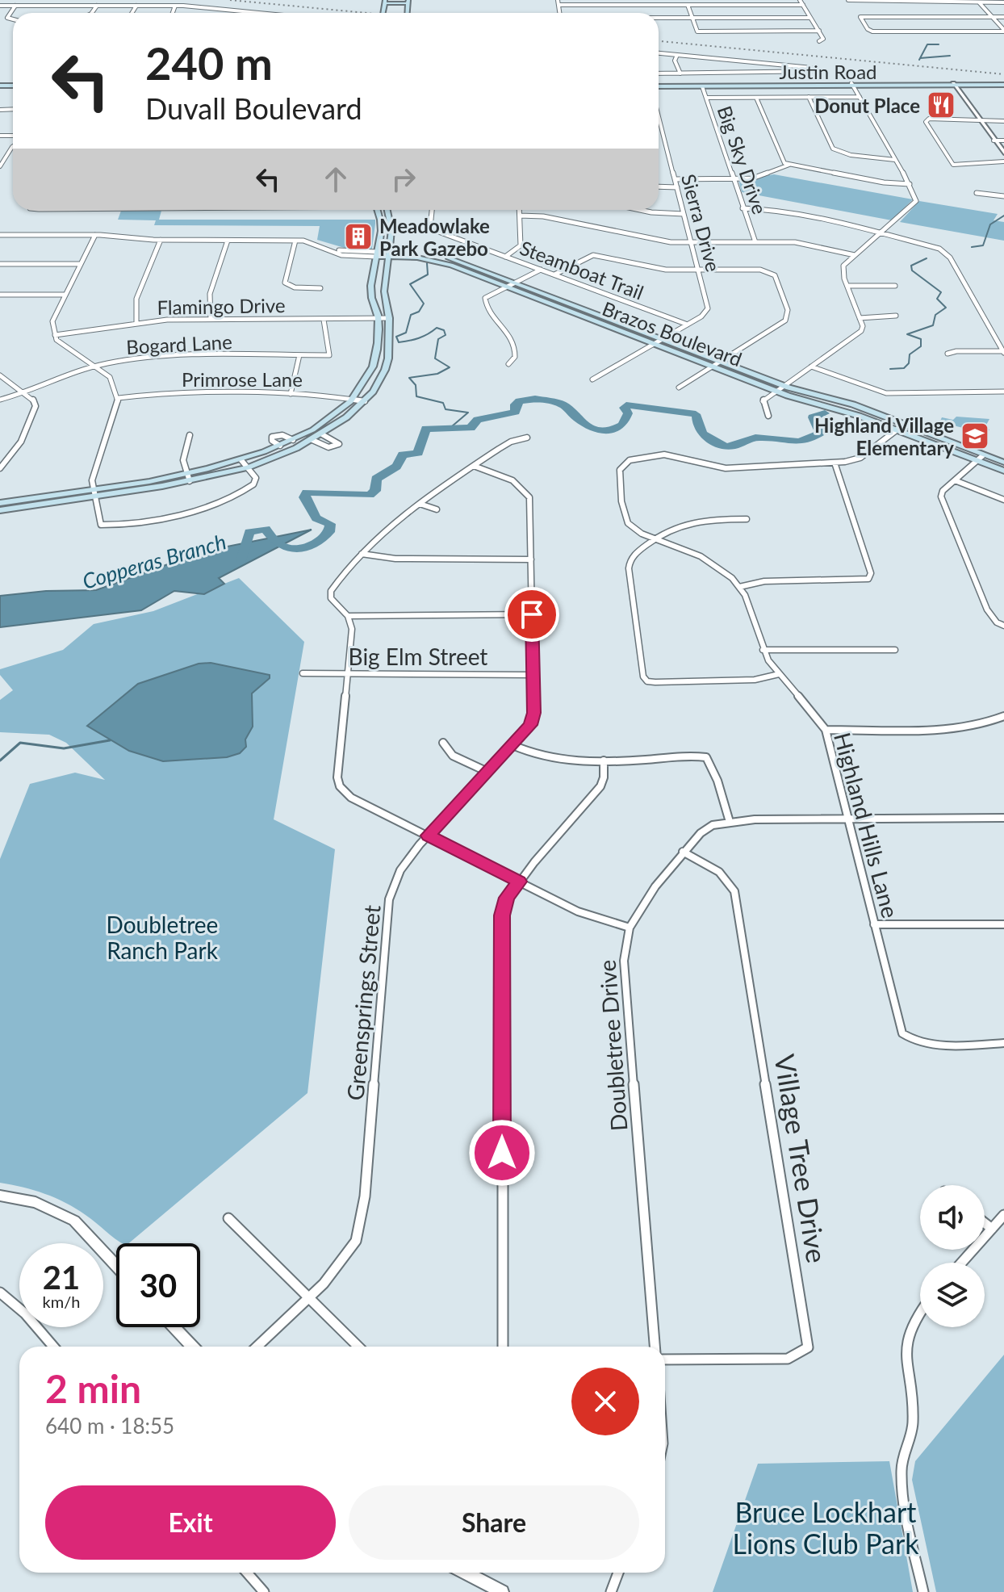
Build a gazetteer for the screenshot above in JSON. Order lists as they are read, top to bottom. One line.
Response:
{"streets":{"main road":["Justin Road","Brazos Boulevard"],"street":["Big Sky Drive","Sierra Drive","Steamboat Trail","Flamingo Drive","Bogard Lane","Primrose Lane","Big Elm Street","Highland Hills Lane","Greensprings Street","Doubletree Drive","Village Tree Drive"]},"crossings":[["Justin Road","Big Sky Drive"],["Sierra Drive","Steamboat Trail"],["Sierra Drive","Brazos Boulevard"],["Flamingo Drive","Bogard Lane"],["Brazos Boulevard","Highland Hills Lane"],["Big Elm Street","Greensprings Street"],["Highland Hills Lane","Doubletree Drive"],["Doubletree Drive","Village Tree Drive"]],"water":["Copperas Branch"],"parks":["Doubletree Ranch Park","Bruce Lockhart Lions Club Park"],"places":{"restaurant":["Donut Place"],"building":["Meadowlake Park Gazebo"],"school or university":["Highland Village Elementary"]},"page":{"turn":["240 m","Duvall Boulevard"],"speed":"21 km/h","limit":"30","heading":["2 min","640 m · 18:55"],"buttons":["Exit","Share"]}}
